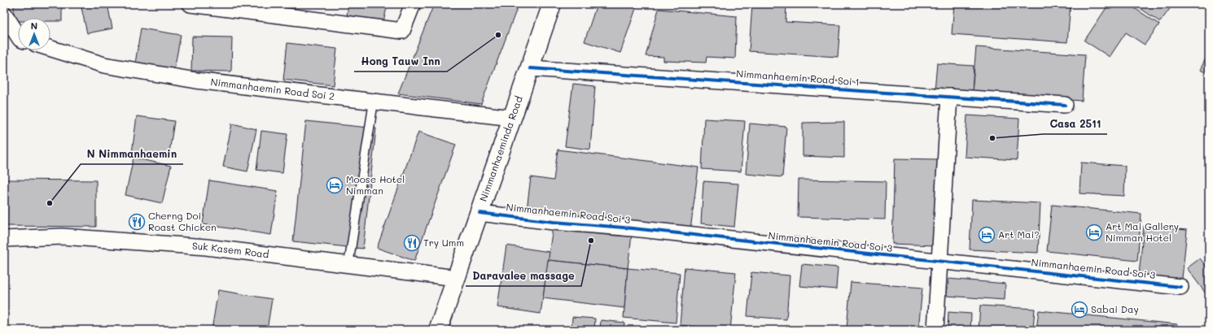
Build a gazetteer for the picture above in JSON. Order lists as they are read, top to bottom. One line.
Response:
{"streets":{"main road":["Nimmanhaeminda Road"],"street":["Nimmanhaemin Road Soi 1","Nimmanhaemin Road Soi 2","Nimmanhaemin Road Soi 3","Suk Kasem Road"]},"crossings":[["Nimmanhaemin Road Soi 1","Nimmanhaeminda Road"],["Nimmanhaemin Road Soi 2","Nimmanhaeminda Road"],["Nimmanhaeminda Road","Nimmanhaemin Road Soi 3"],["Nimmanhaeminda Road","Suk Kasem Road"]],"places":{"other":["Hong Tauw Inn","Casa 2511","N Nimmanhaemin","Daravalee massage"],"hotel":["Moose Hotel Nimman","Art Mai Gallery Nimman Hotel","Art Mai?","Sabai Day"],"restaurant":["Cherng Doi Roast Chicken","Try Umm"]},"north":"top"}
